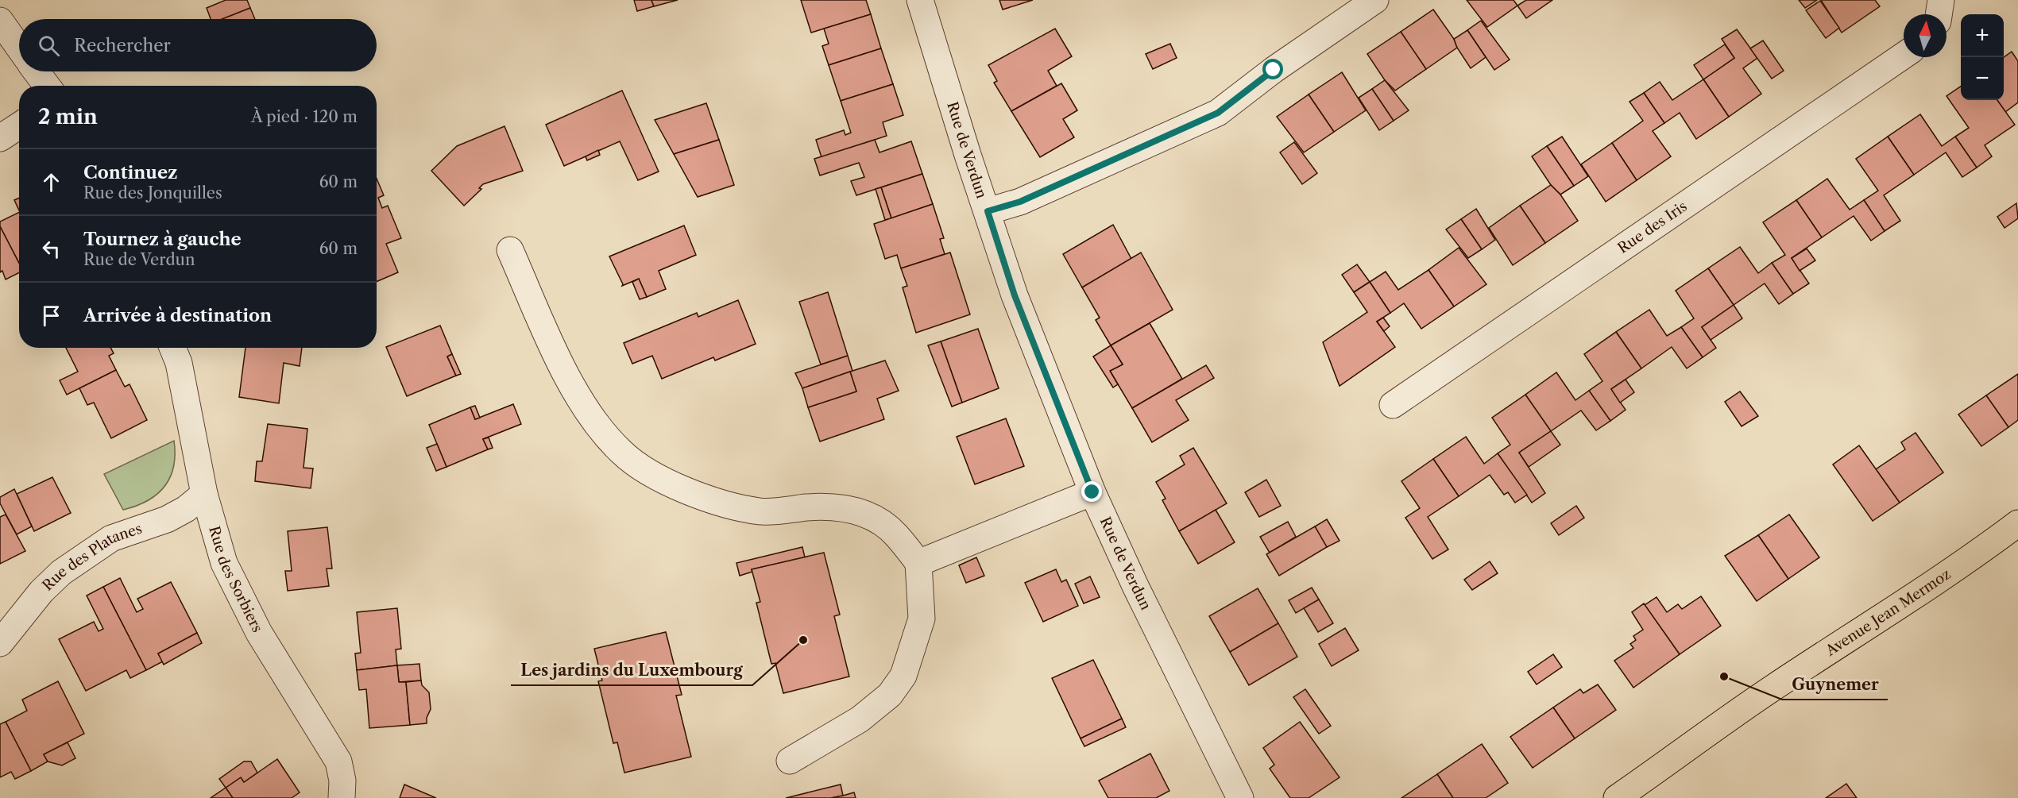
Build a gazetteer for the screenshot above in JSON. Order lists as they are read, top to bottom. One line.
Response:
{"streets":{"main road":["Avenue Jean Mermoz"],"street":["Rue de Verdun","Rue des Iris","Rue des Platanes","Rue des Sorbiers"]},"crossings":[["Rue des Platanes","Rue des Sorbiers"]],"places":["Les jardins du Luxembourg","Guynemer"],"north":"top","page":{"map_buttons":["+","−"],"search":"Rechercher","heading":["2 min","À pied · 120 m"],"list":[["Continuez","Rue des Jonquilles","60 m"],["Tournez à gauche","Rue de Verdun","60 m"],"Arrivée à destination"]}}
